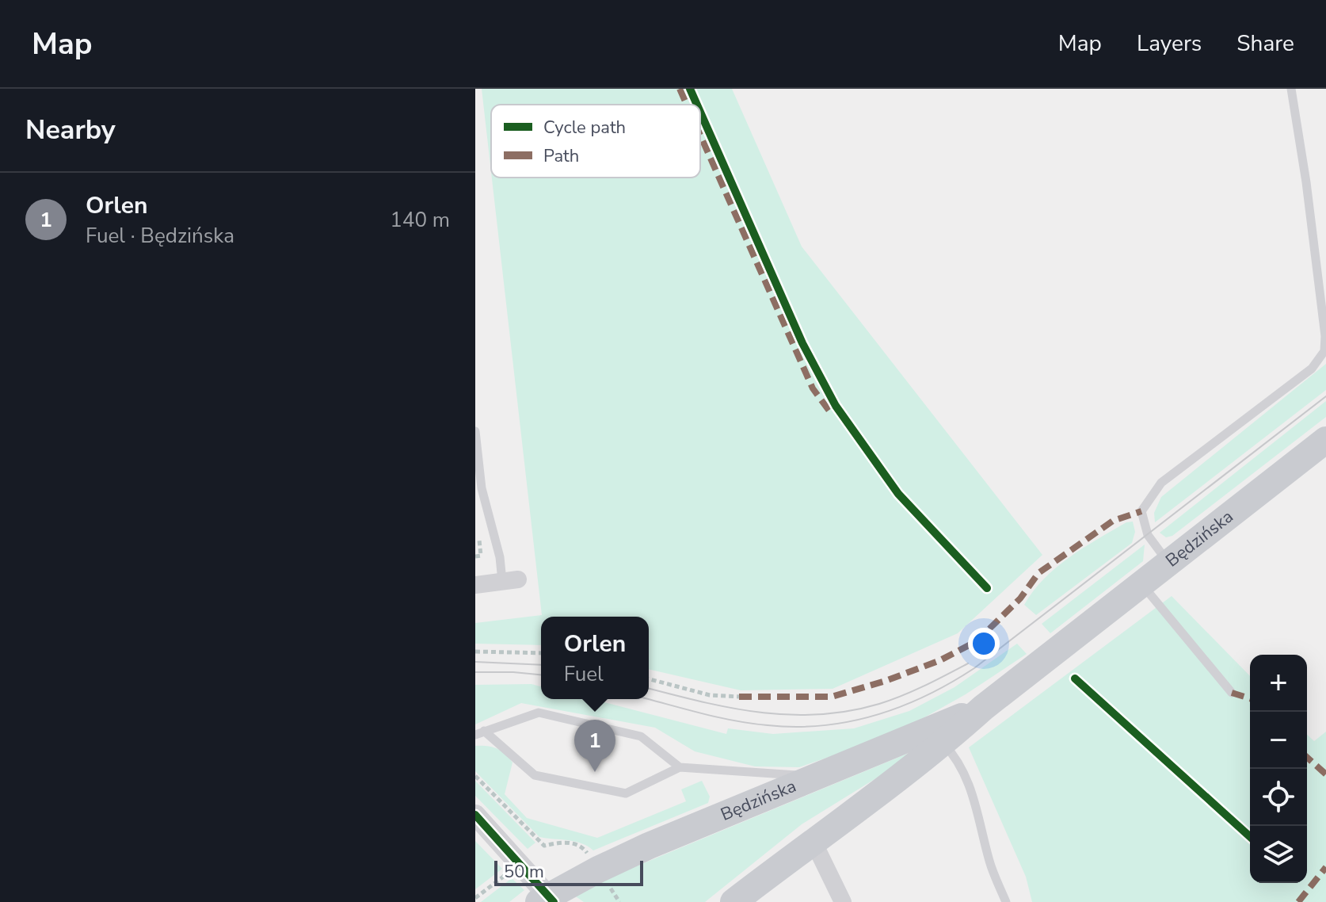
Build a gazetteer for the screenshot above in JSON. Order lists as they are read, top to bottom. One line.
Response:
{"streets":{"main road":["Będzińska"]},"legend":["Cycle path","Path"],"scale_bar":"50 m","page":{"header":"Map","nav":["Map","Layers","Share"],"heading":"Nearby","list":[{"mark":"1","name":"Orlen","note":"Fuel · Będzińska","value":"140 m"}],"popup":["Orlen","Fuel"],"map_buttons":["+","−"],"pins":"1","scale":"50 m"}}
